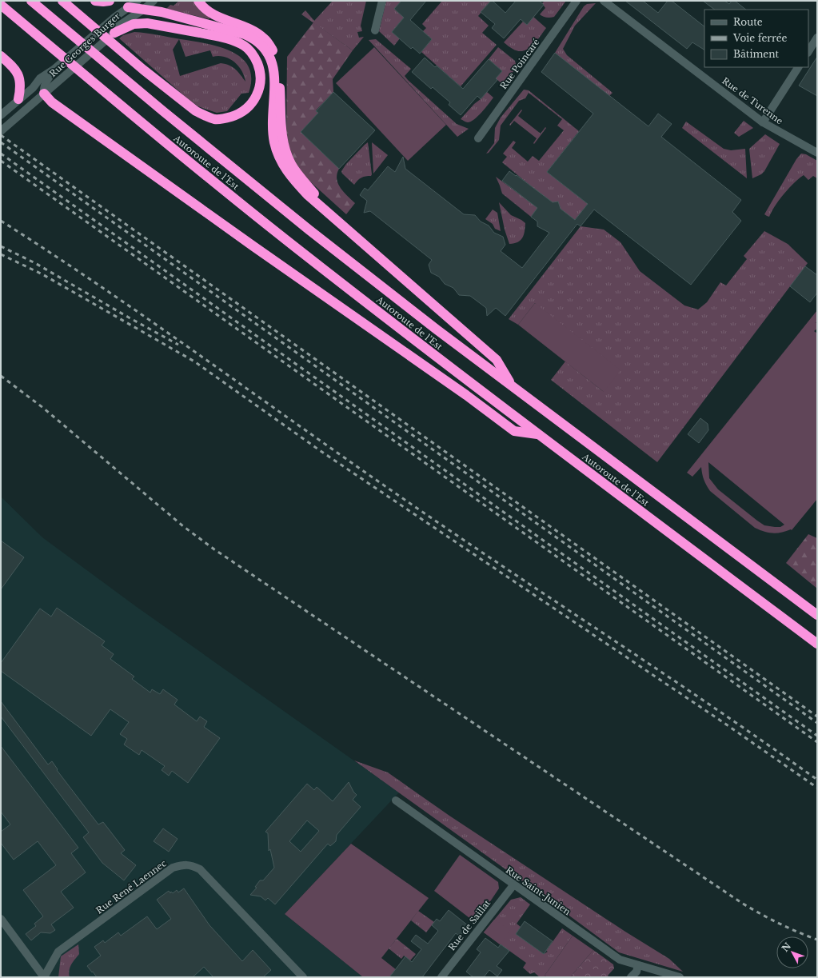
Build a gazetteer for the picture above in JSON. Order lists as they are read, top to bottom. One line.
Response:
{"streets":{"highway":["Autoroute de l’Est"],"street":["Rue Georges Burger","Rue Poincaré","Rue de Turenne","Rue René Laennec","Rue Saint-Junien","Rue de Saillat"]},"crossings":[["Rue Saint-Junien","Rue de Saillat"]],"legend":["Route","Voie ferrée","Bâtiment"],"north":"top left"}
